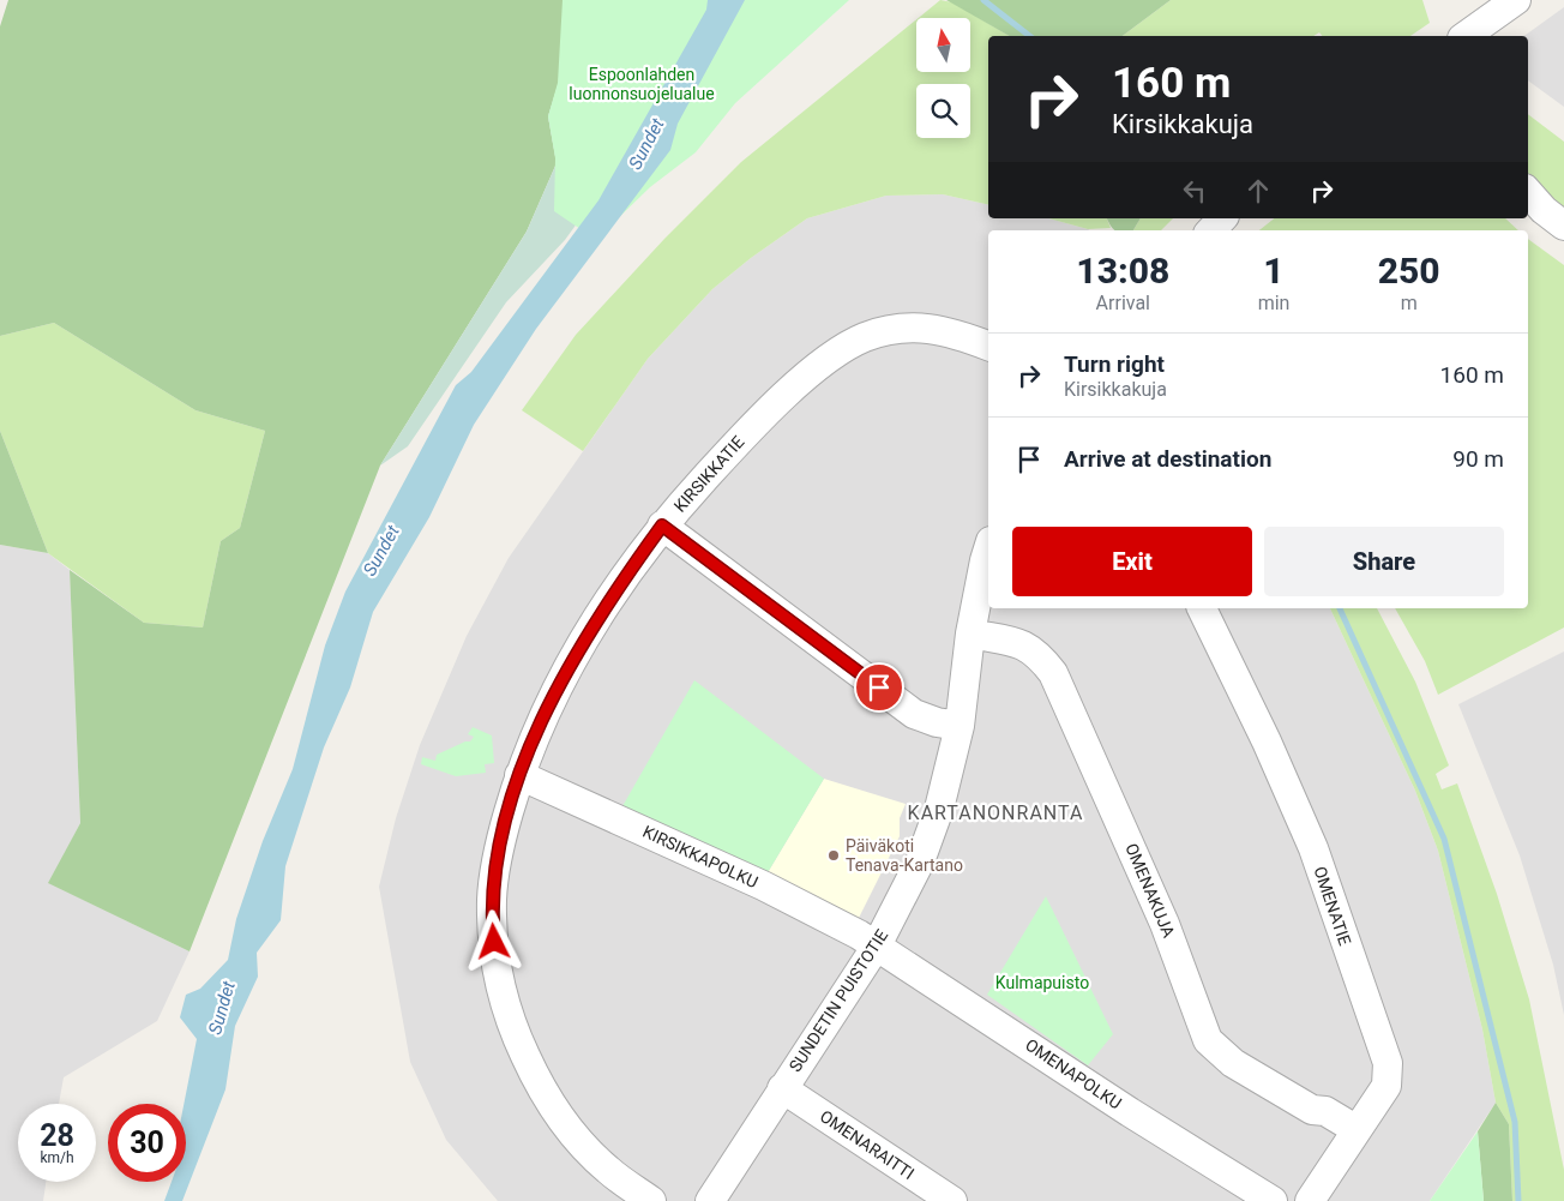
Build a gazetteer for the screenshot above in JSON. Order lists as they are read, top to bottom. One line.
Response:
{"streets":{"street":["KIRSIKKATIE","KIRSIKKAPOLKU","OMENAKUJA","OMENATIE","SUNDETIN PUISTOTIE","OMENAPOLKU","OMENARAITTI"]},"crossings":[["KIRSIKKATIE","KIRSIKKAPOLKU"],["KIRSIKKAPOLKU","SUNDETIN PUISTOTIE"],["KIRSIKKAPOLKU","OMENAPOLKU"],["OMENAKUJA","OMENATIE"],["OMENAKUJA","SUNDETIN PUISTOTIE"],["SUNDETIN PUISTOTIE","OMENAPOLKU"],["SUNDETIN PUISTOTIE","OMENARAITTI"]],"districts":["KARTANONRANTA"],"water":["Sundet"],"parks":["Espoonlahden luonnonsuojelualue","Kulmapuisto"],"places":["Päiväkoti Tenava-Kartano"],"north":"top","page":{"turn":["160 m","Kirsikkakuja"],"eta":["13:08","Arrival","1","min","250","m"],"list":[{"name":"Turn right","note":"Kirsikkakuja","value":"160 m"},{"name":"Arrive at destination","value":"90 m"}],"buttons":["Exit","Share"],"speed":"28 km/h","limit":"30"}}
